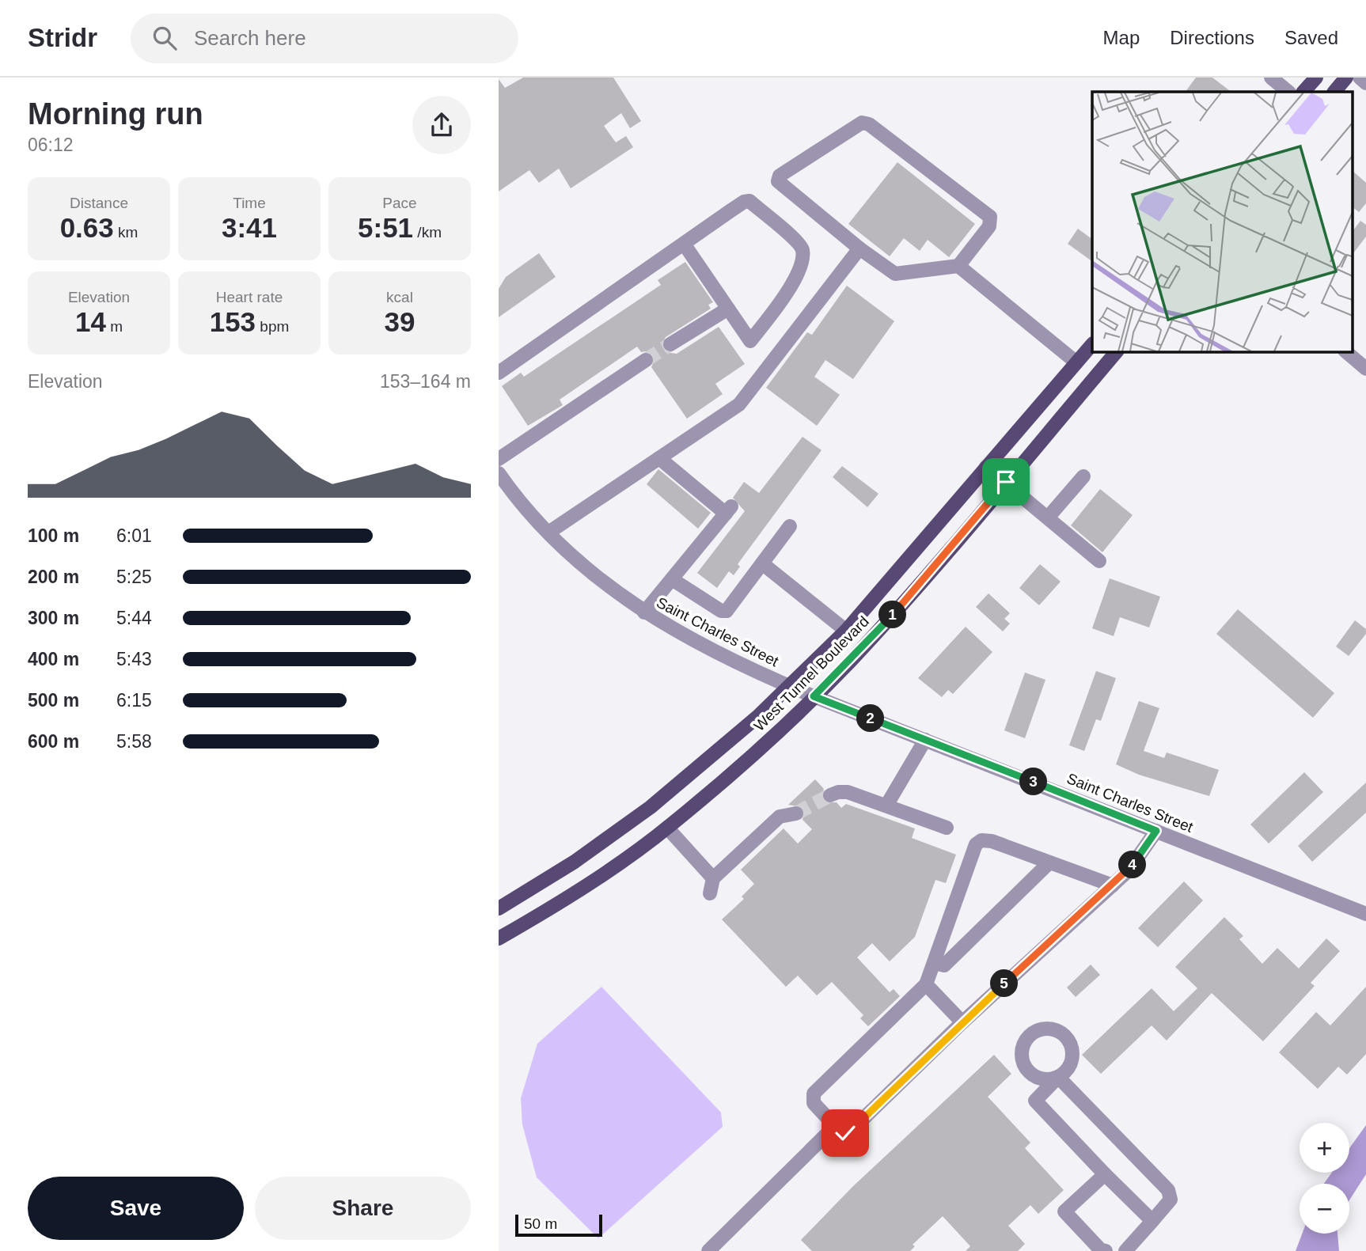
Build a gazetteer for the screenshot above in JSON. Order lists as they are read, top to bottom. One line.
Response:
{"streets":{"main road":["West Tunnel Boulevard"],"street":["Saint Charles Street"]},"crossings":[["Saint Charles Street","West Tunnel Boulevard"]],"scale_bar":"50 m","page":{"header":"Stridr","search":"Search here","nav":["Map","Directions","Saved"],"heading":["Morning run","06:12"],"stats":[["Distance","0.63 km"],["Time","3:41"],["Pace","5:51 /km"],["Elevation","14 m"],["Heart rate","153 bpm"],["kcal","39"]],"chart":["Elevation","153–164 m"],"list":[{"name":"100 m","note":"6:01"},{"name":"200 m","note":"5:25"},{"name":"300 m","note":"5:44"},{"name":"400 m","note":"5:43"},{"name":"500 m","note":"6:15"},{"name":"600 m","note":"5:58"}],"pins":["1","2","3","4","5"],"map_buttons":["+","−"],"buttons":["Save","Share"],"scale":"50 m"}}
